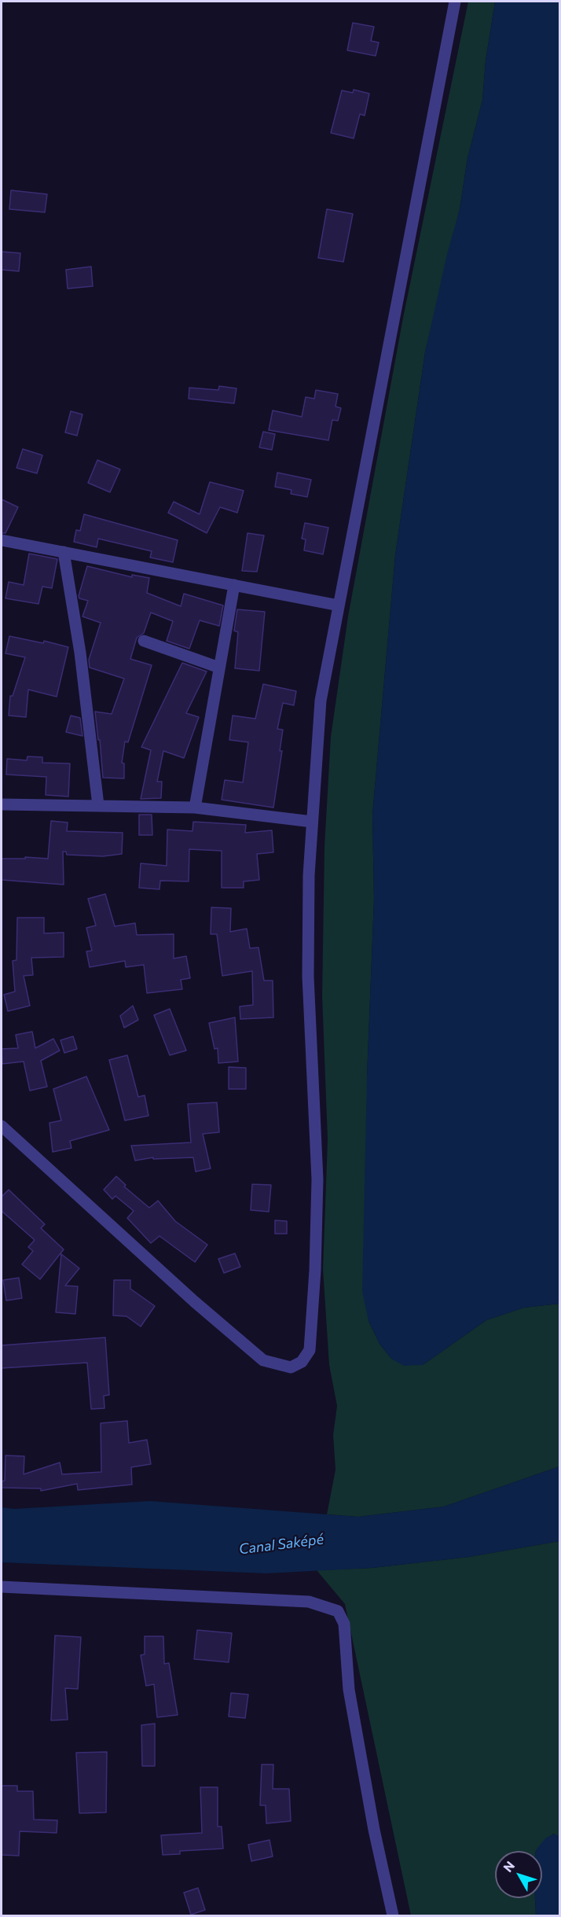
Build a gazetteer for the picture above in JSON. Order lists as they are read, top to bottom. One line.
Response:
{"water":["Canal Saképé"],"north":"top left"}
